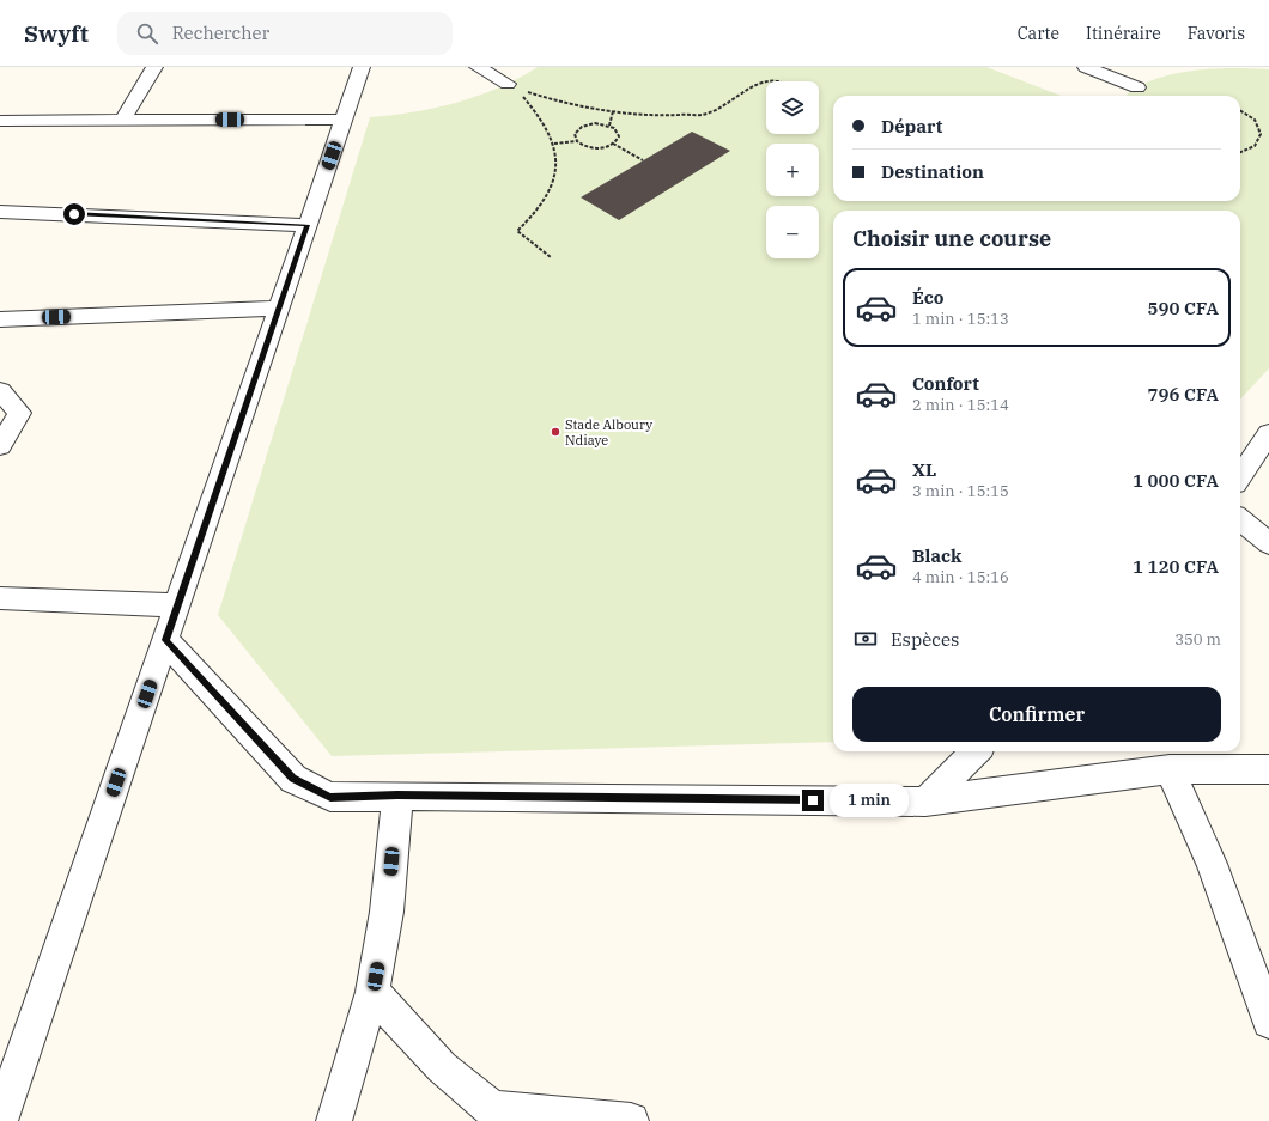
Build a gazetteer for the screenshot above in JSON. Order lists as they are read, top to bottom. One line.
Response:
{"places":["Stade Alboury Ndiaye"],"page":{"header":"Swyft","search":"Rechercher","nav":["Carte","Itinéraire","Favoris"],"map_buttons":["+","−"],"banner":["Départ","Destination"],"heading":"Choisir une course","list":[{"name":"Éco","note":"1 min · 15:13","value":"590 CFA"},{"name":"Confort","note":"2 min · 15:14","value":"796 CFA"},{"name":"XL","note":"3 min · 15:15","value":"1 000 CFA"},{"name":"Black","note":"4 min · 15:16","value":"1 120 CFA"}],"pay":["Espèces","350 m"],"buttons":"Confirmer","bubble":"1 min"}}
